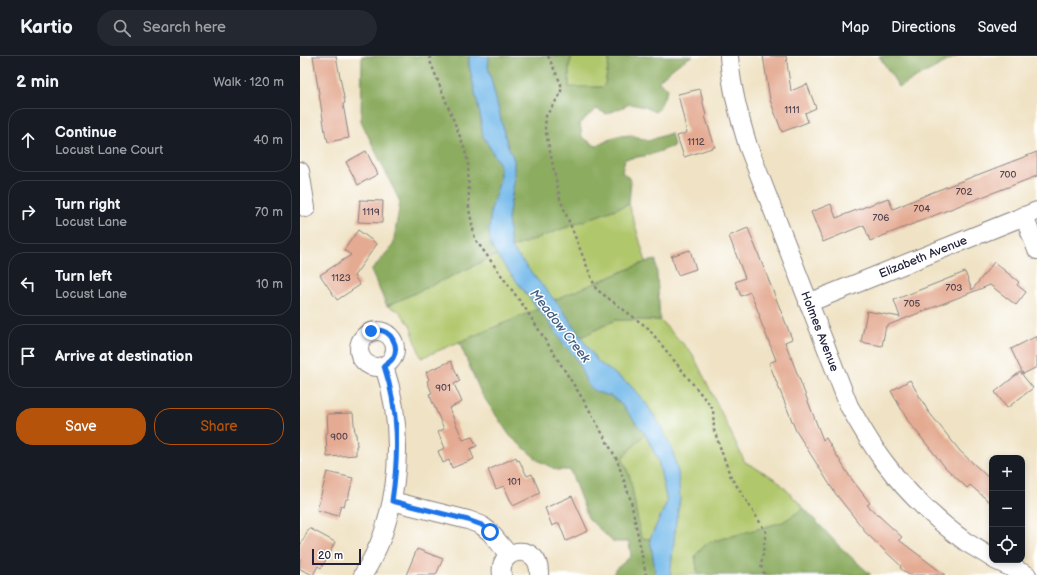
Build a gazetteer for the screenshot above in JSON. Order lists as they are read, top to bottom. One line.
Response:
{"streets":{"street":["Elizabeth Avenue","Holmes Avenue"]},"crossings":[["Elizabeth Avenue","Holmes Avenue"]],"water":["Meadow Creek"],"house_numbers":["1111","1112","700","702","704","1119","706","1123","703","705","901","900","101"],"scale_bar":"20 m","page":{"header":"Kartio","search":"Search here","nav":["Map","Directions","Saved"],"heading":["2 min","Walk · 120 m"],"list":[["Continue","Locust Lane Court","40 m"],["Turn right","Locust Lane","70 m"],["Turn left","Locust Lane","10 m"],"Arrive at destination"],"buttons":["Save","Share"],"map_buttons":["+","−"],"scale":"20 m"}}
